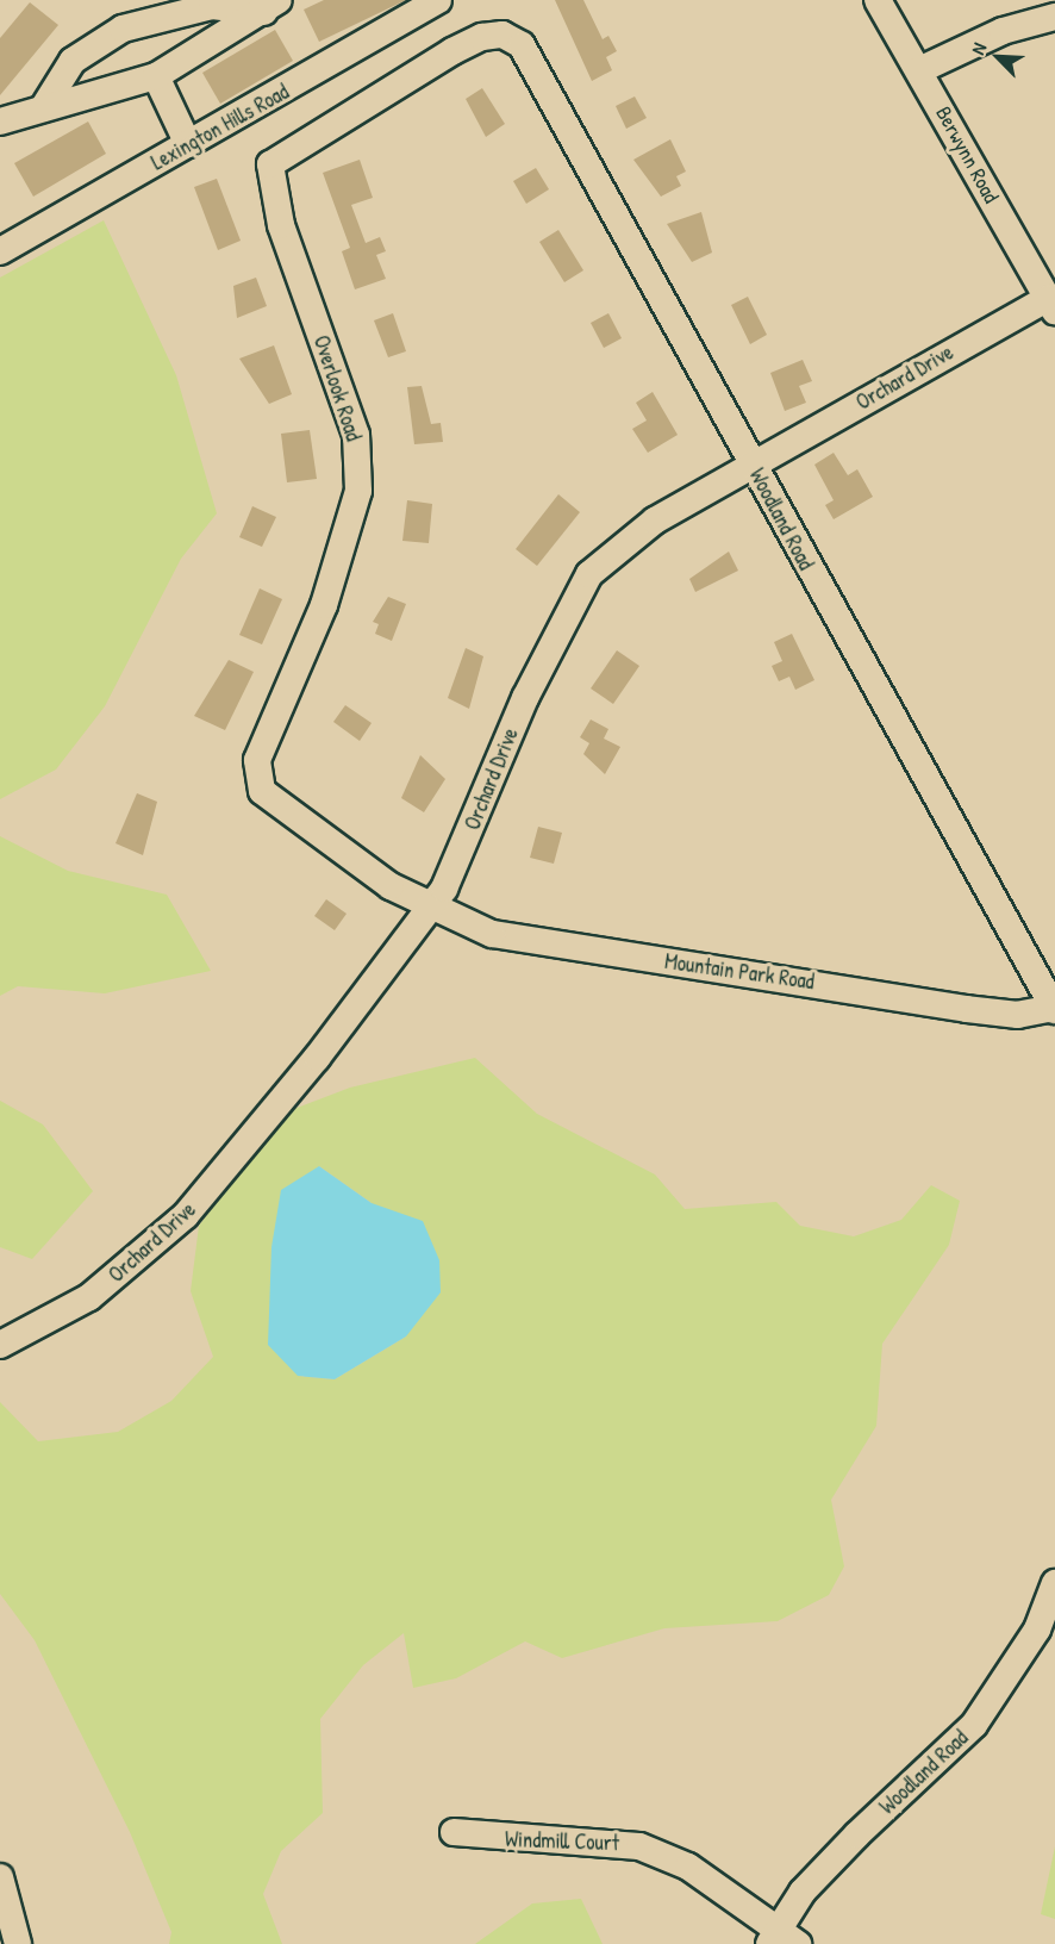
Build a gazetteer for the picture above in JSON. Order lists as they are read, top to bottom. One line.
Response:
{"streets":{"street":["Lexington Hills Road","Berwynn Road","Orchard Drive","Overlook Road","Woodland Road","Mountain Park Road","Windmill Court"]},"crossings":[["Berwynn Road","Orchard Drive"],["Orchard Drive","Overlook Road"],["Orchard Drive","Woodland Road"],["Orchard Drive","Mountain Park Road"],["Overlook Road","Woodland Road"],["Overlook Road","Mountain Park Road"],["Woodland Road","Mountain Park Road"],["Woodland Road","Windmill Court"]],"north":"top left"}
